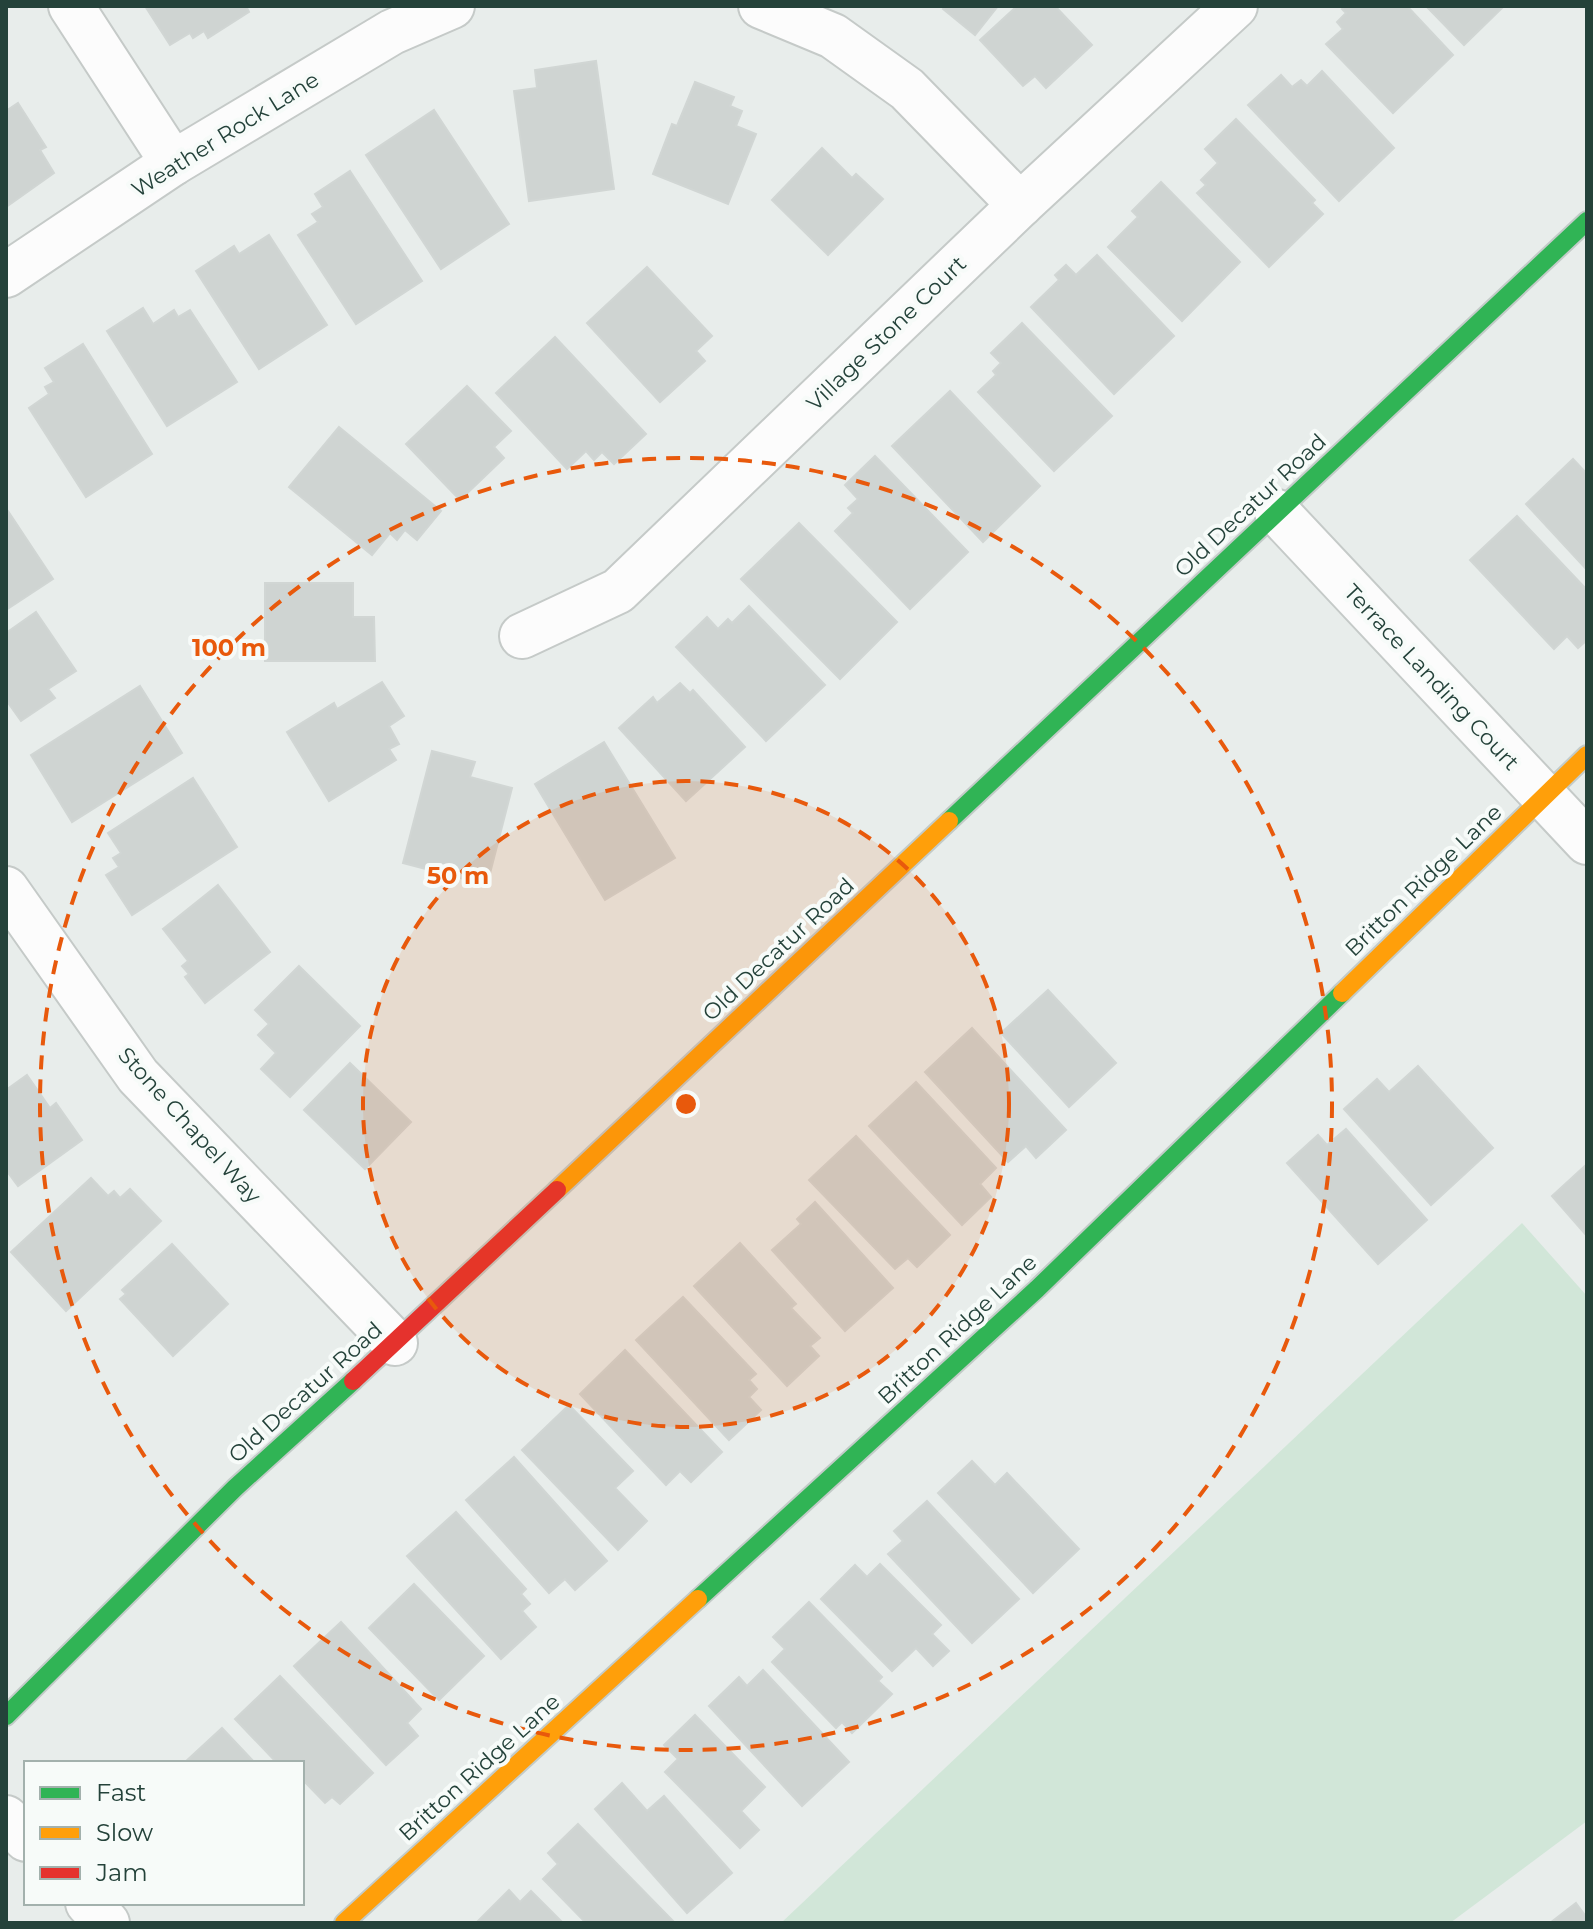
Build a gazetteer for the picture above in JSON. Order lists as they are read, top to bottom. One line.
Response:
{"streets":{"street":["Weather Rock Lane","Village Stone Court","Old Decatur Road","Terrace Landing Court","Britton Ridge Lane","Stone Chapel Way"]},"crossings":[["Old Decatur Road","Terrace Landing Court"],["Old Decatur Road","Stone Chapel Way"],["Terrace Landing Court","Britton Ridge Lane"]],"legend":["Fast","Slow","Jam"],"rings":["100 m","50 m"]}
